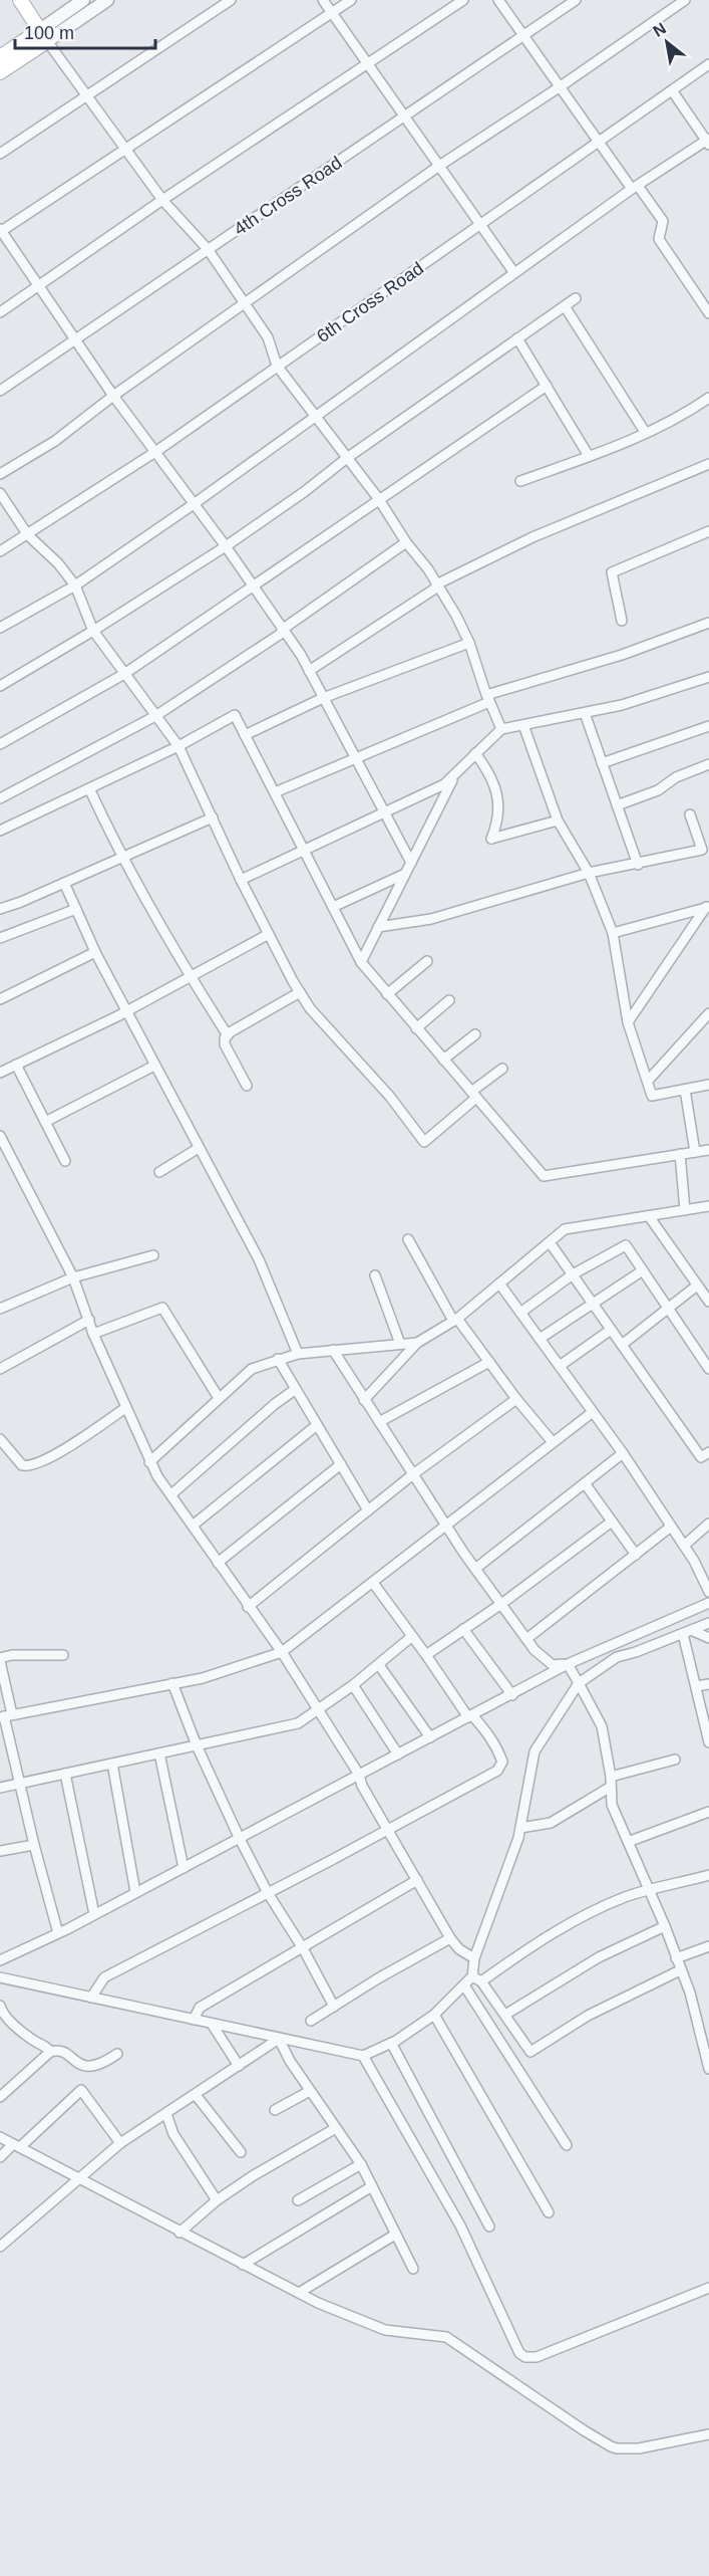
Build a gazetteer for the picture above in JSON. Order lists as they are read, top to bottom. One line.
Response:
{"streets":{"street":["4th Cross Road","6th Cross Road"]},"scale_bar":"100 m","north":"top left"}
